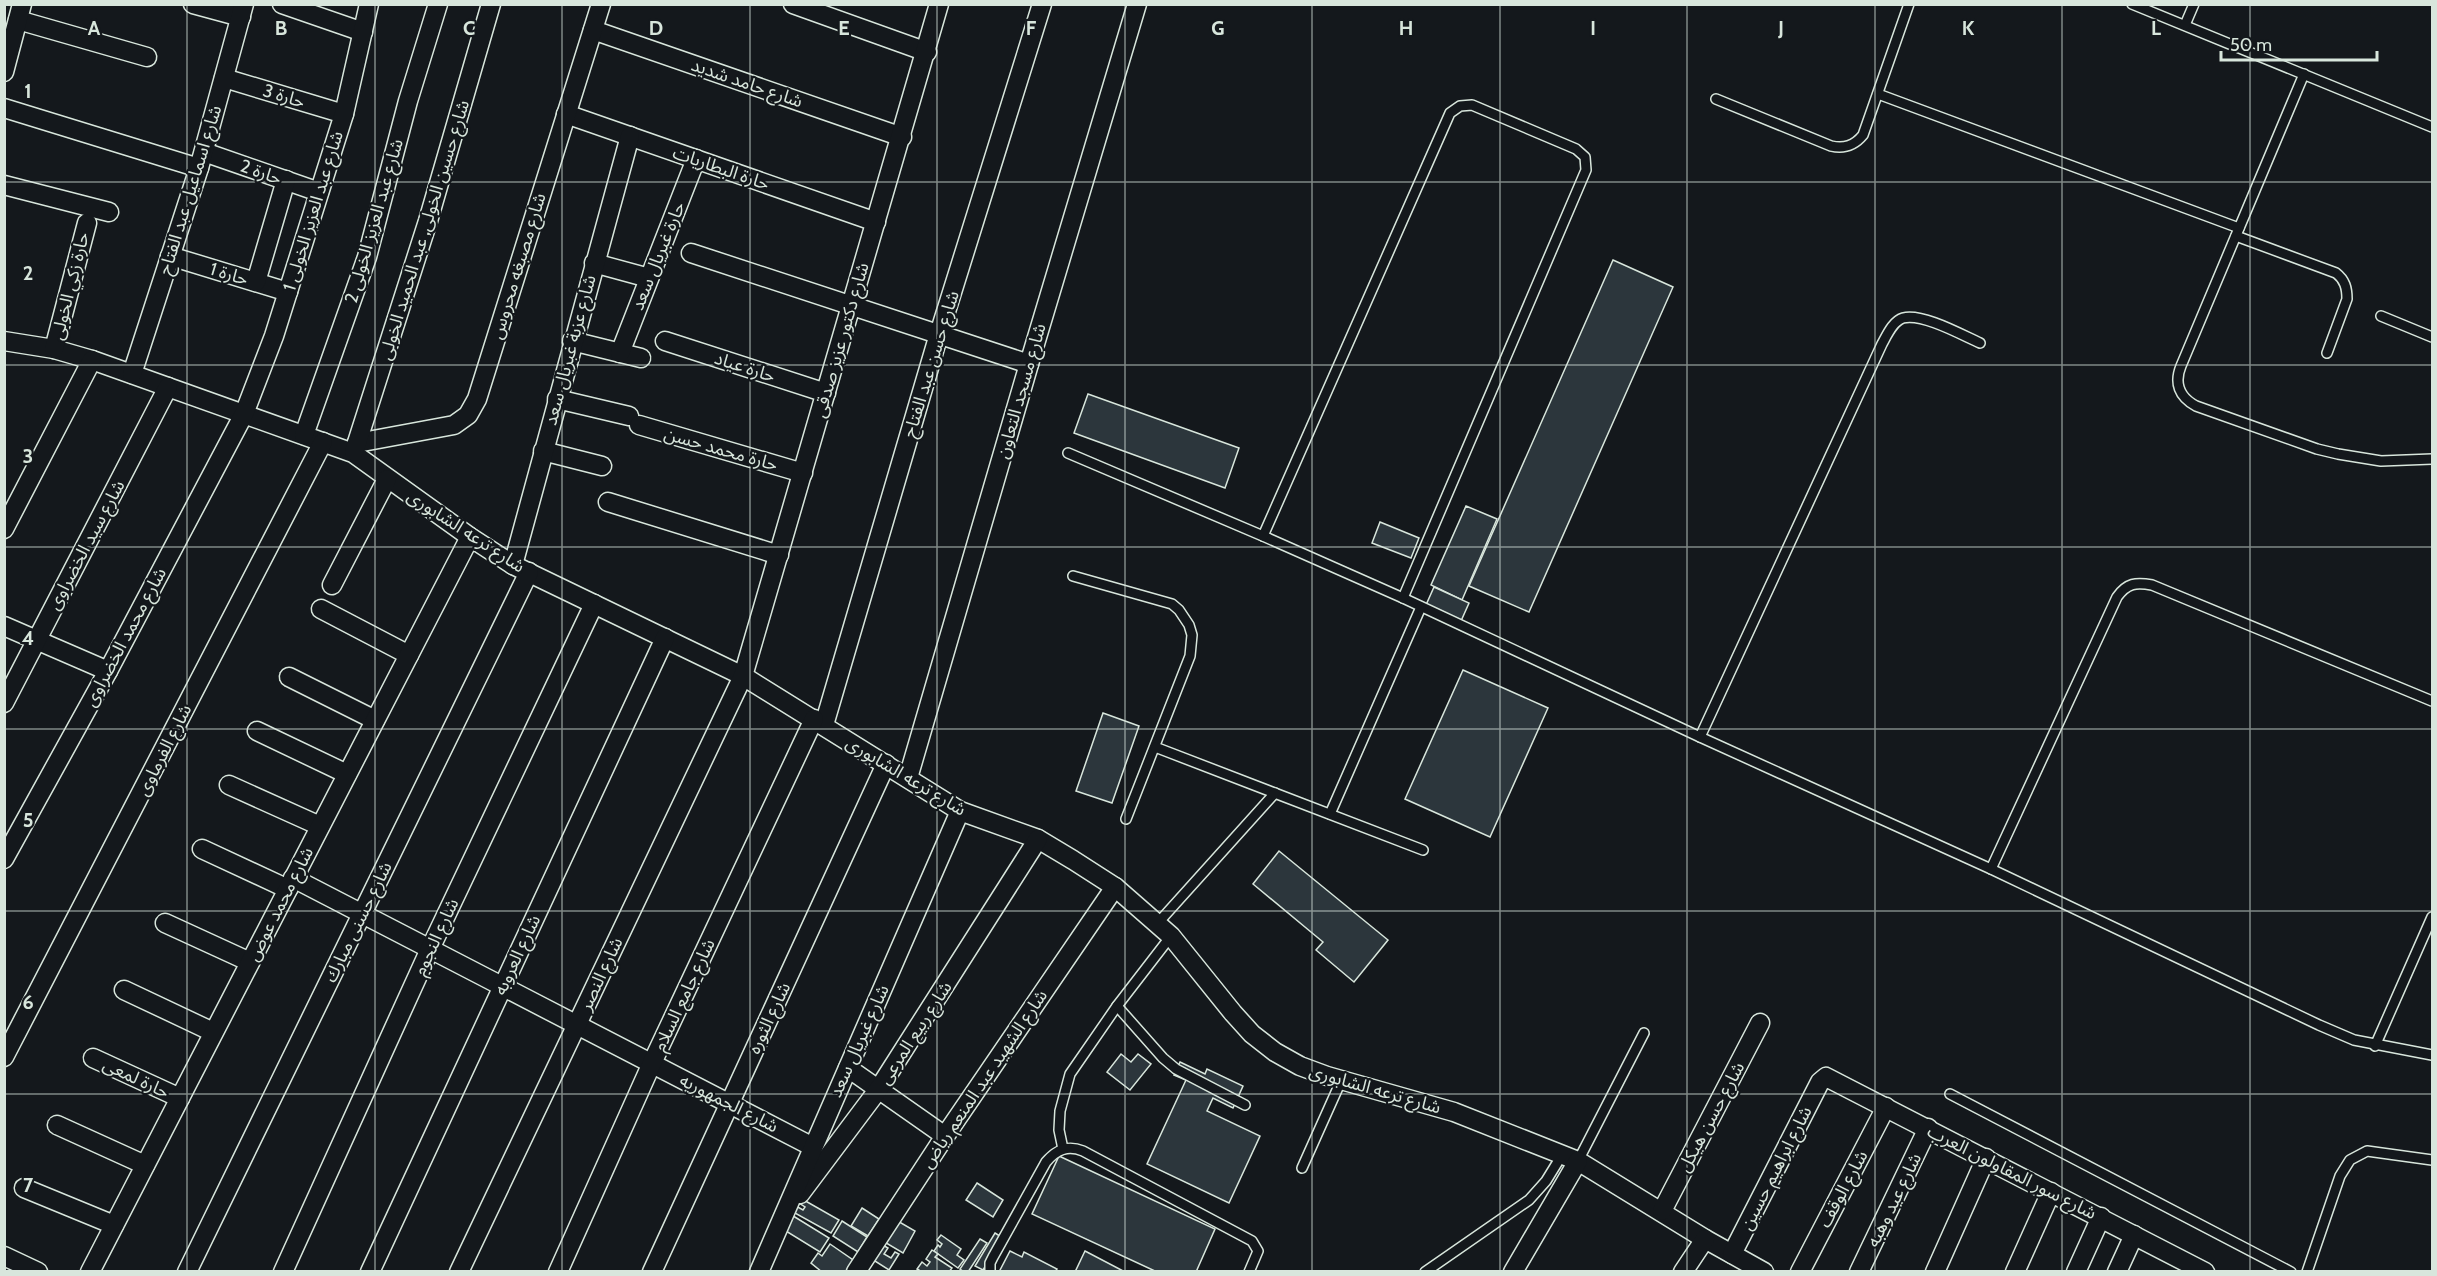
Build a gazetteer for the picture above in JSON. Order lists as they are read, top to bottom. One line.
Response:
{"streets":{"street":["شارع حامد شديد","حارة 3","حارة البطاريات","حارة 2","شارع اسماعيل عبد الفتاح","شارع عبد العزيز الخولى 1","شارع عبد العزيز الخولى 2","شارع حسين الخولى, عبد الحميد الخولى","حارة غبريال سعد","شارع مصبغه محروس","حارة 1","حارة زكي الخولى","شارع دكتور عزيز صدقى","شارع عزبة غبريال سعد","شارع حسن عبد الفتاح","حارة عياد","شارع مسجد التعاون","حارة محمد حسن","شارع ترعه الشابورى","شارع سيد الخضراوى","شارع محمد الخضراوى","شارع الفرماوى","شارع محمد عوض","شارع حسنى مبارك","شارع النجوم","شارع العروبه","شارع النصر","شارع جامع السلام","شارع الثوره","شارع ربيع المرعى","شارع غبريال سعد","حارة لمعى","شارع الشهيد عبد المنعم رياض","شارع الجمهوريه","شارع حسن هيكل","شارع ابراهيم حسين","شارع سور المقاولون العرب","شارع الوقف","شارع عيد وهبه"]},"crossings":[["شارع حامد شديد","شارع مصبغه محروس"],["شارع حامد شديد","شارع دكتور عزيز صدقى"],["حارة 3","شارع اسماعيل عبد الفتاح"],["حارة 3","شارع عبد العزيز الخولى 1"],["حارة البطاريات","حارة غبريال سعد"],["حارة البطاريات","شارع مصبغه محروس"],["حارة البطاريات","شارع دكتور عزيز صدقى"],["حارة البطاريات","شارع عزبة غبريال سعد"],["حارة 2","شارع اسماعيل عبد الفتاح"],["حارة 2","شارع عبد العزيز الخولى 1"],["شارع اسماعيل عبد الفتاح","حارة 1"],["شارع اسماعيل عبد الفتاح","شارع ترعه الشابورى"],["شارع عبد العزيز الخولى 1","حارة 1"],["شارع عبد العزيز الخولى 1","شارع ترعه الشابورى"],["شارع عبد العزيز الخولى 1","شارع محمد الخضراوى"],["شارع عبد العزيز الخولى 2","شارع ترعه الشابورى"],["شارع حسين الخولى, عبد الحميد الخولى","شارع مصبغه محروس"],["شارع حسين الخولى, عبد الحميد الخولى","شارع ترعه الشابورى"],["شارع مصبغه محروس","شارع ترعه الشابورى"],["حارة زكي الخولى","شارع ترعه الشابورى"],["شارع دكتور عزيز صدقى","حارة عياد"],["شارع دكتور عزيز صدقى","حارة محمد حسن"],["شارع دكتور عزيز صدقى","شارع ترعه الشابورى"],["شارع دكتور عزيز صدقى","شارع النصر"],["شارع عزبة غبريال سعد","حارة محمد حسن"],["شارع عزبة غبريال سعد","شارع ترعه الشابورى"],["شارع عزبة غبريال سعد","شارع حسنى مبارك"],["شارع حسن عبد الفتاح","شارع ترعه الشابورى"],["شارع حسن عبد الفتاح","شارع جامع السلام"],["شارع مسجد التعاون","شارع ترعه الشابورى"],["شارع ترعه الشابورى","شارع سيد الخضراوى"],["شارع ترعه الشابورى","شارع محمد الخضراوى"],["شارع ترعه الشابورى","شارع الفرماوى"],["شارع ترعه الشابورى","شارع محمد عوض"],["شارع ترعه الشابورى","شارع حسنى مبارك"],["شارع ترعه الشابورى","شارع النجوم"],["شارع ترعه الشابورى","شارع العروبه"],["شارع ترعه الشابورى","شارع النصر"],["شارع ترعه الشابورى","شارع جامع السلام"],["شارع ترعه الشابورى","شارع الثوره"],["شارع ترعه الشابورى","شارع ربيع المرعى"],["شارع ترعه الشابورى","شارع غبريال سعد"],["شارع ترعه الشابورى","شارع الشهيد عبد المنعم رياض"],["شارع ترعه الشابورى","شارع حسن هيكل"],["شارع ترعه الشابورى","شارع ابراهيم حسين"],["شارع محمد عوض","حارة لمعى"],["شارع محمد عوض","شارع الجمهوريه"],["شارع حسنى مبارك","شارع الجمهوريه"],["شارع النجوم","شارع الجمهوريه"],["شارع العروبه","شارع الجمهوريه"],["شارع النصر","شارع الجمهوريه"],["شارع جامع السلام","شارع الجمهوريه"],["شارع الثوره","شارع الجمهوريه"],["شارع ربيع المرعى","شارع غبريال سعد"],["شارع غبريال سعد","شارع الجمهوريه"],["شارع ابراهيم حسين","شارع سور المقاولون العرب"],["شارع سور المقاولون العرب","شارع الوقف"],["شارع سور المقاولون العرب","شارع عيد وهبه"]],"scale_bar":"50 m","grid":{"columns":["A","B","C","D","E","F","G","H","I","J","K","L"],"rows":["1","2","3","4","5","6","7"]}}
